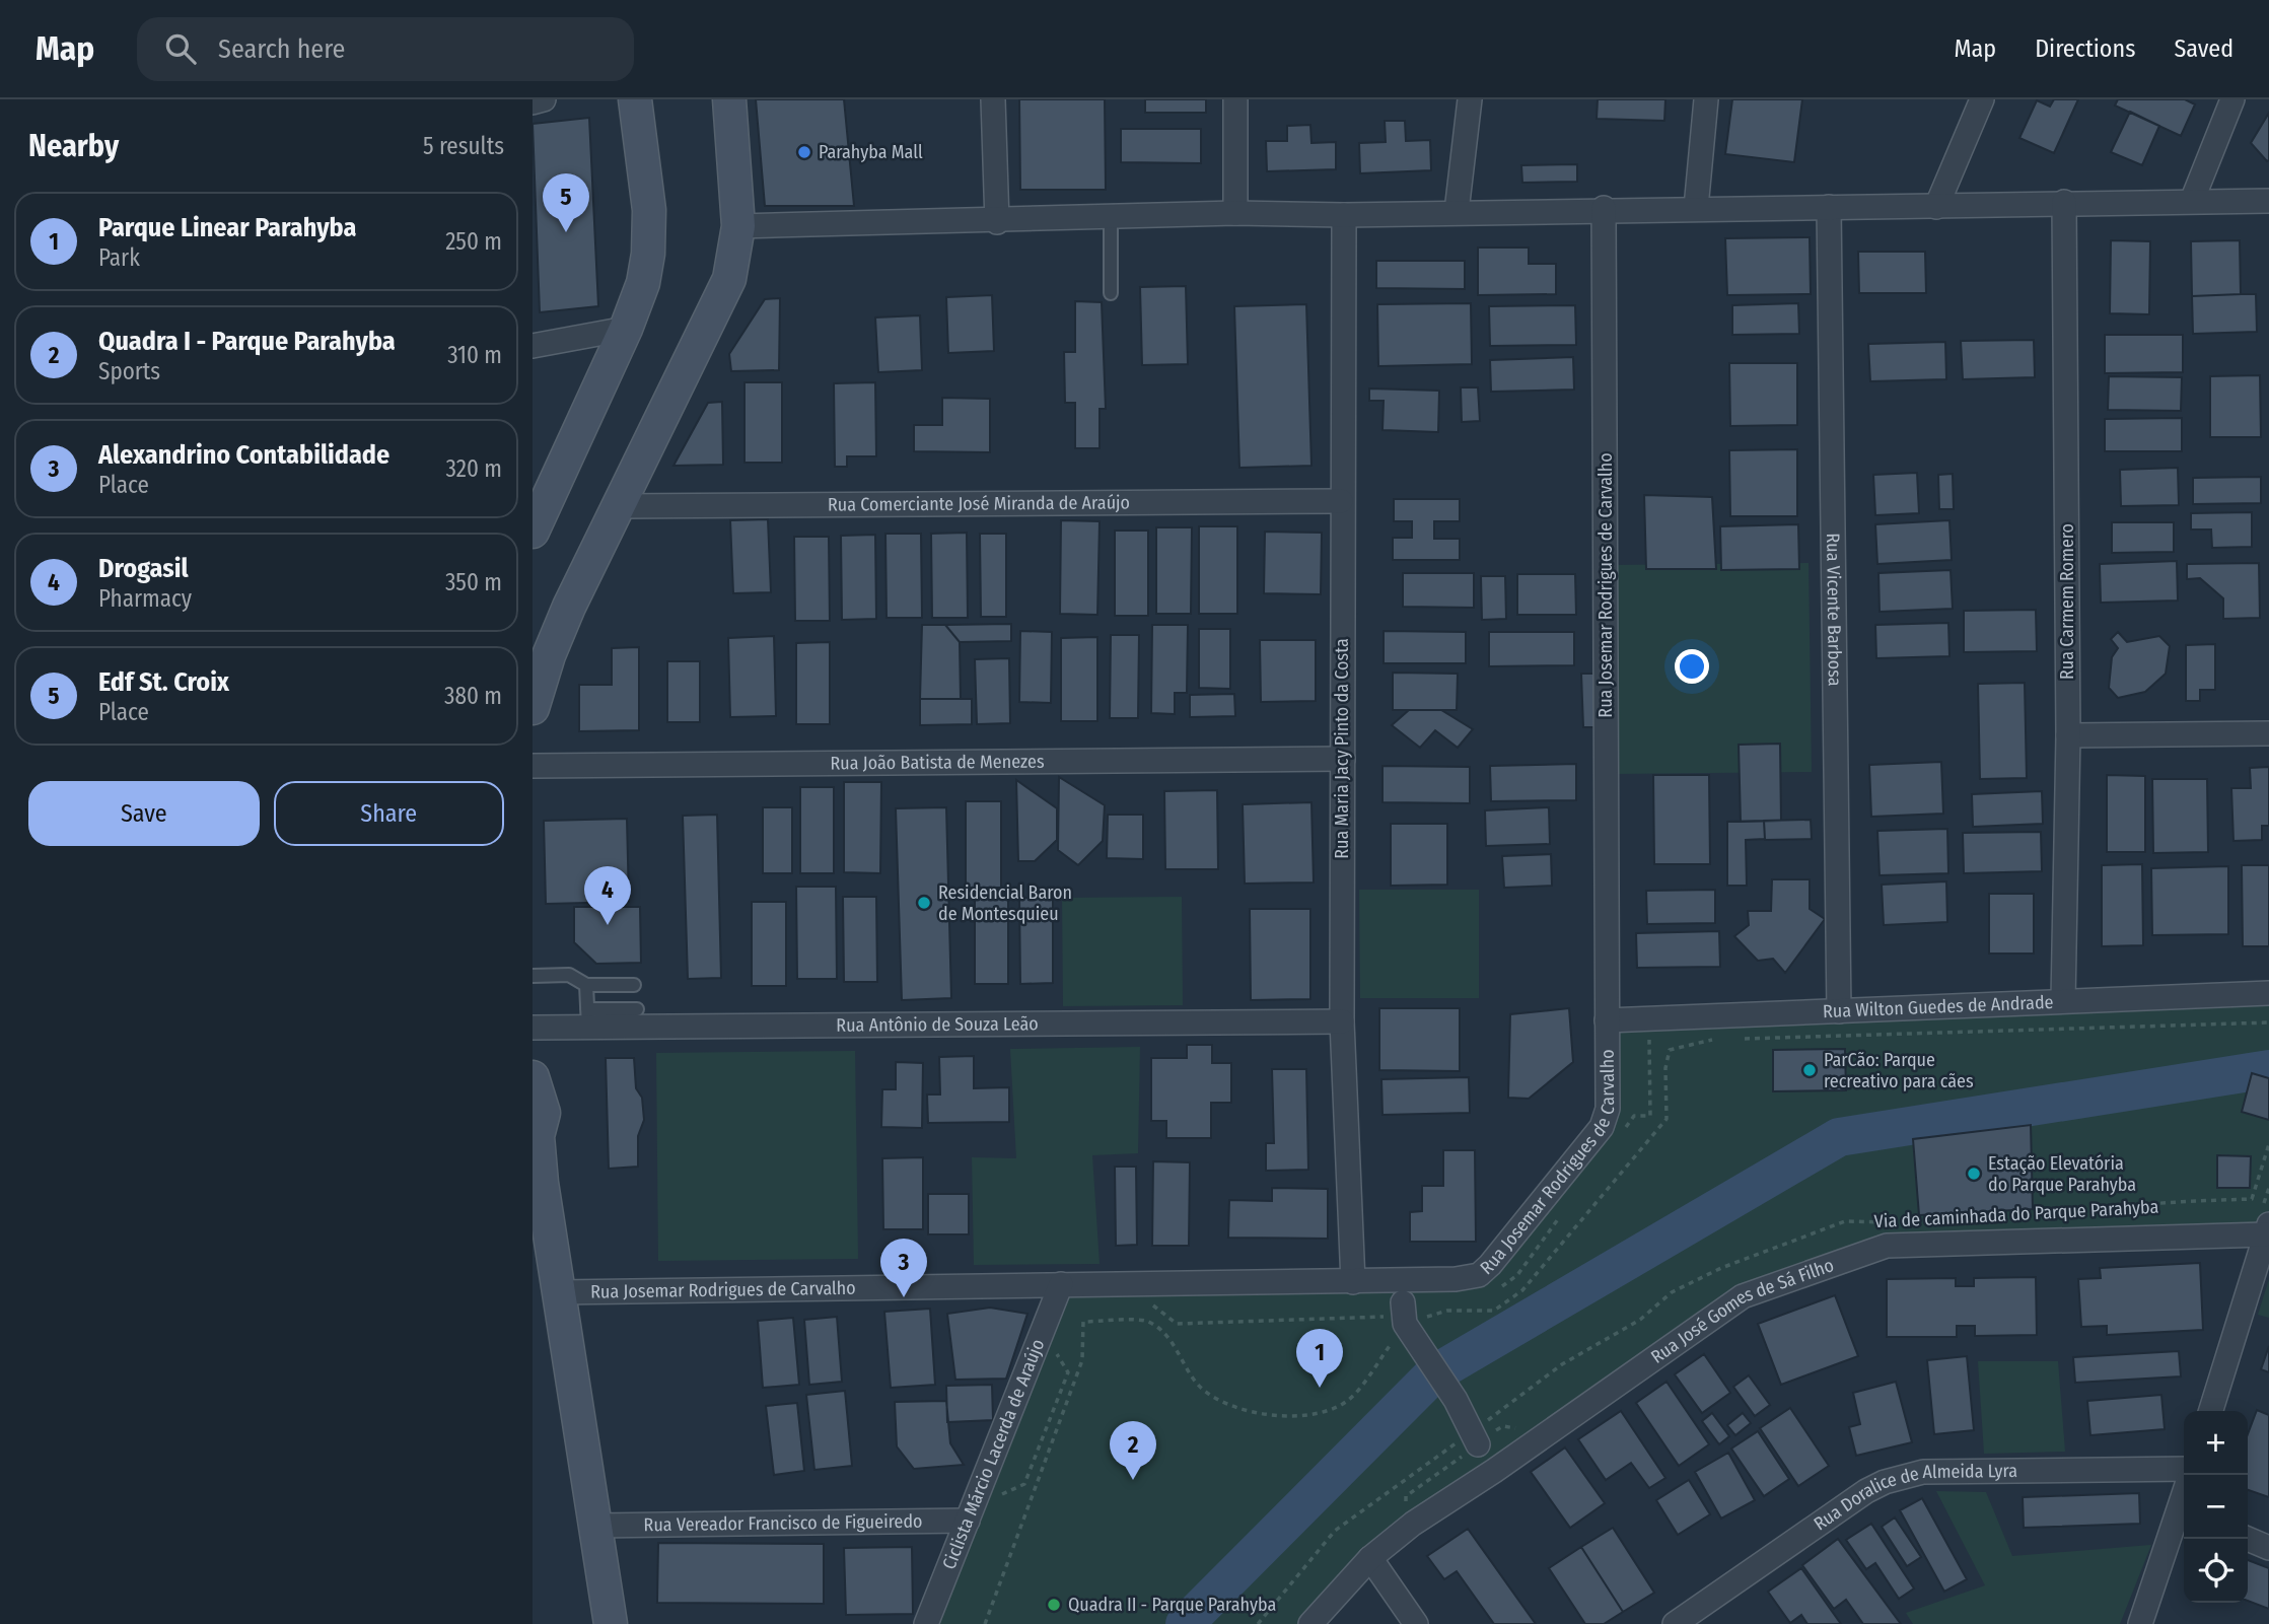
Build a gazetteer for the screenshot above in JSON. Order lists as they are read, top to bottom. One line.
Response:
{"streets":{"street":["Rua Comerciante José Miranda de Araújo","Rua Josemar Rodrigues de Carvalho","Rua Carmem Romero","Rua Vicente Barbosa","Rua Maria Jacy Pinto da Costa","Rua João Batista de Menezes","Rua Wilton Guedes de Andrade","Rua Antônio de Souza Leão","Rua José Gomes de Sá Filho","Ciclista Márcio Lacerda de Araújo","Rua Doralice de Almeida Lyra","Rua Vereador Francisco de Figueiredo"]},"crossings":[["Rua Comerciante José Miranda de Araújo","Rua Maria Jacy Pinto da Costa"],["Rua Josemar Rodrigues de Carvalho","Rua Maria Jacy Pinto da Costa"],["Rua Josemar Rodrigues de Carvalho","Rua Wilton Guedes de Andrade"],["Rua Josemar Rodrigues de Carvalho","Ciclista Márcio Lacerda de Araújo"],["Rua Carmem Romero","Rua Wilton Guedes de Andrade"],["Rua Vicente Barbosa","Rua Wilton Guedes de Andrade"],["Rua Maria Jacy Pinto da Costa","Rua João Batista de Menezes"],["Rua Maria Jacy Pinto da Costa","Rua Antônio de Souza Leão"],["Ciclista Márcio Lacerda de Araújo","Rua Vereador Francisco de Figueiredo"]],"places":["Parahyba Mall","Residencial Baron de Montesquieu","ParCão: Parque recreativo para cães","Estação Elevatória do Parque Parahyba","Quadra II - Parque Parahyba"],"page":{"header":"Map","search":"Search here","nav":["Map","Directions","Saved"],"heading":["Nearby","5 results"],"pins":["5","4","3","1","2"],"list":[{"mark":"1","name":"Parque Linear Parahyba","note":"Park","value":"250 m"},{"mark":"2","name":"Quadra I - Parque Parahyba","note":"Sports","value":"310 m"},{"mark":"3","name":"Alexandrino Contabilidade","note":"Place","value":"320 m"},{"mark":"4","name":"Drogasil","note":"Pharmacy","value":"350 m"},{"mark":"5","name":"Edf St. Croix","note":"Place","value":"380 m"}],"buttons":["Save","Share"],"map_buttons":["+","−"]}}
